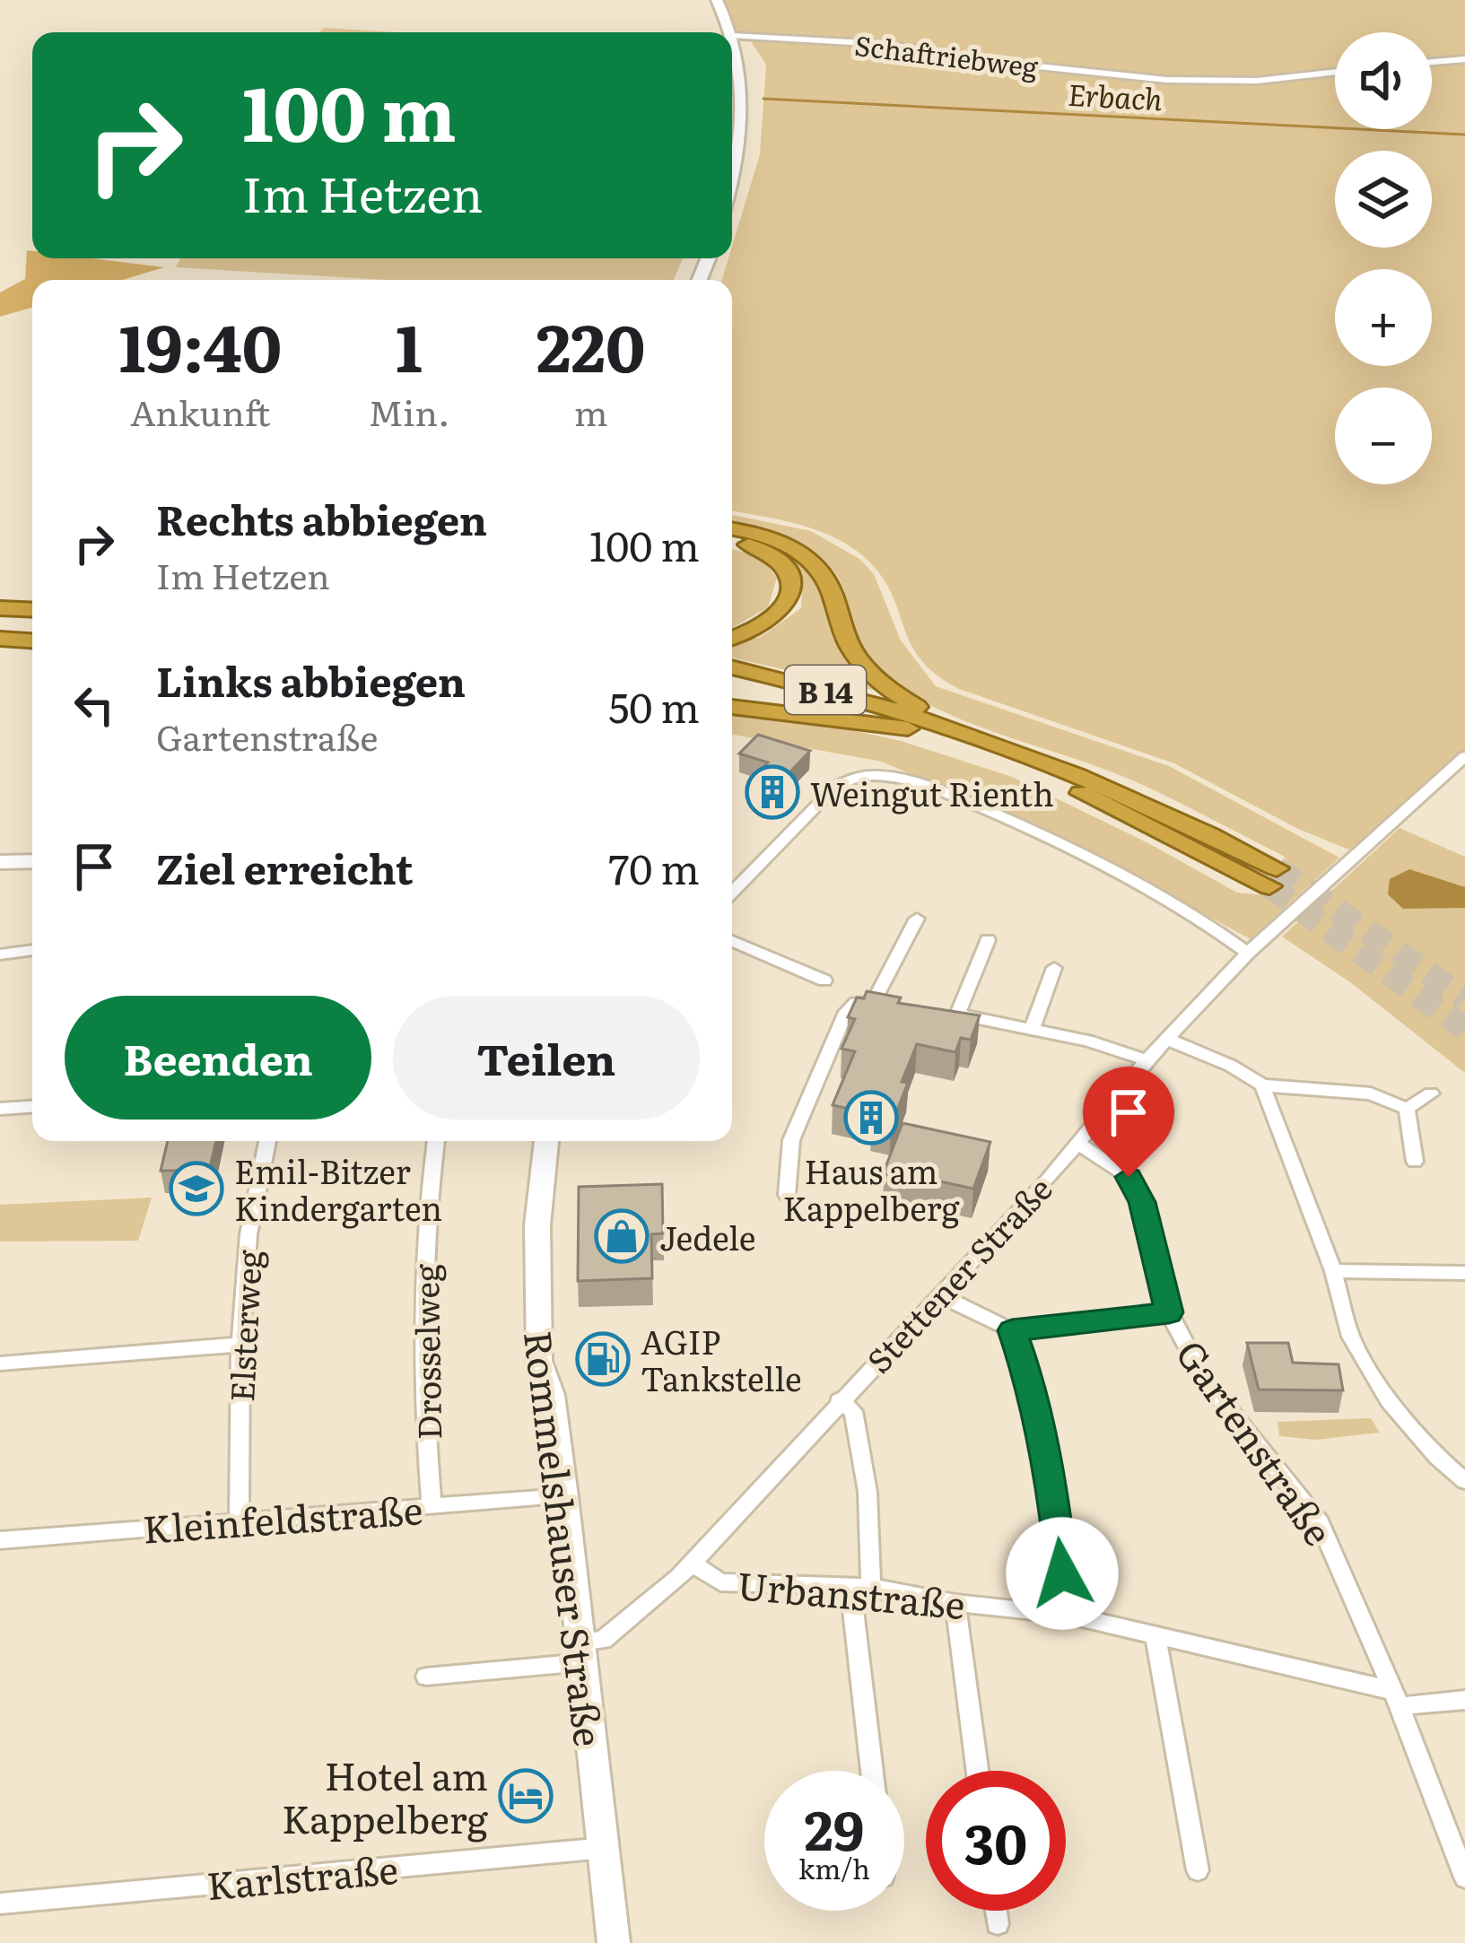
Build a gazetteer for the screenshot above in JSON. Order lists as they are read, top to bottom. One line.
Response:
{"streets":{"highway":["B 14"],"main road":["Rommelshauser Straße"],"street":["Schaftriebweg","Stettener Straße","Elsterweg","Drosselweg","Gartenstraße","Kleinfeldstraße","Urbanstraße","Karlstraße"]},"crossings":[["Stettener Straße","Gartenstraße"],["Stettener Straße","Rommelshauser Straße"],["Stettener Straße","Urbanstraße"],["Elsterweg","Kleinfeldstraße"],["Drosselweg","Kleinfeldstraße"],["Gartenstraße","Urbanstraße"],["Kleinfeldstraße","Rommelshauser Straße"],["Rommelshauser Straße","Karlstraße"]],"water":["Erbach"],"places":{"building":["Weingut Rienth","Haus am Kappelberg"],"school or university":["Emil-Bitzer Kindergarten"],"shop":["Jedele"],"fuel station":["AGIP Tankstelle"],"hotel":["Hotel am Kappelberg"]},"page":{"map_buttons":["+","−"],"turn":["100 m","Im Hetzen"],"eta":["19:40","Ankunft","1","Min.","220","m"],"list":[{"name":"Rechts abbiegen","note":"Im Hetzen","value":"100 m"},{"name":"Links abbiegen","note":"Gartenstraße","value":"50 m"},{"name":"Ziel erreicht","value":"70 m"}],"buttons":["Beenden","Teilen"],"speed":"29 km/h","limit":"30"}}
